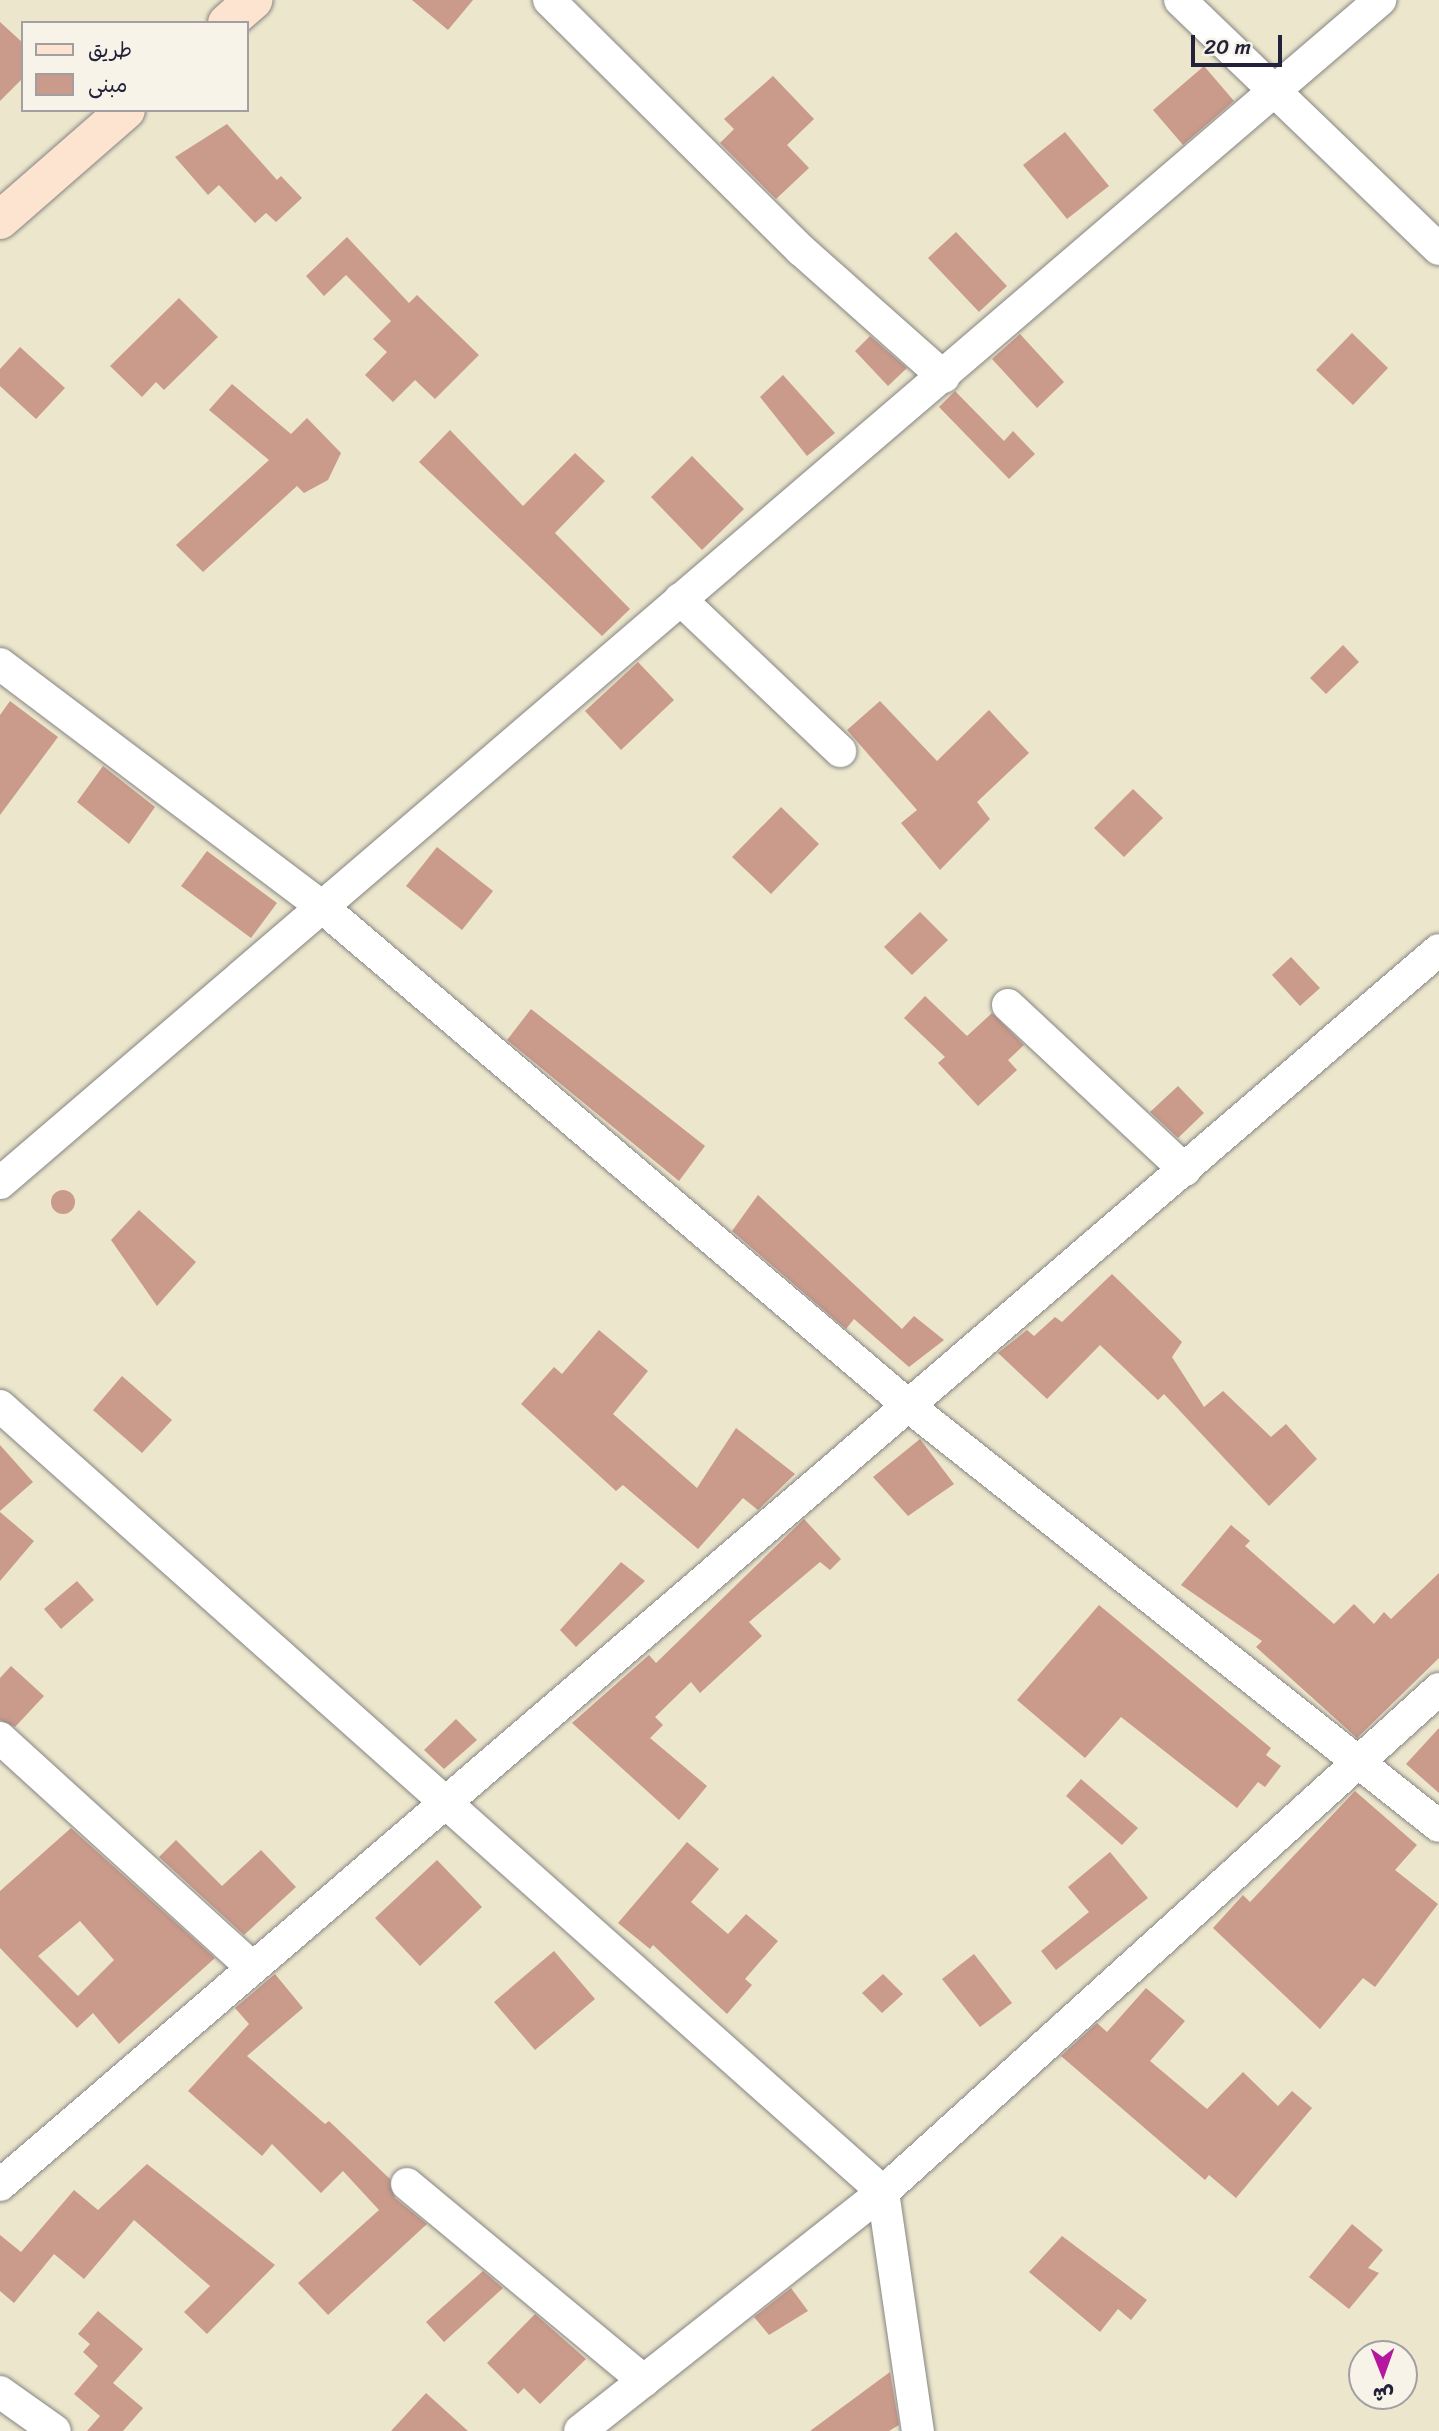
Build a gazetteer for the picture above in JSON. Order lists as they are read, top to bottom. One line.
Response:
{"legend":["طريق","مبنى"],"scale_bar":"20 m","north":"bottom"}
